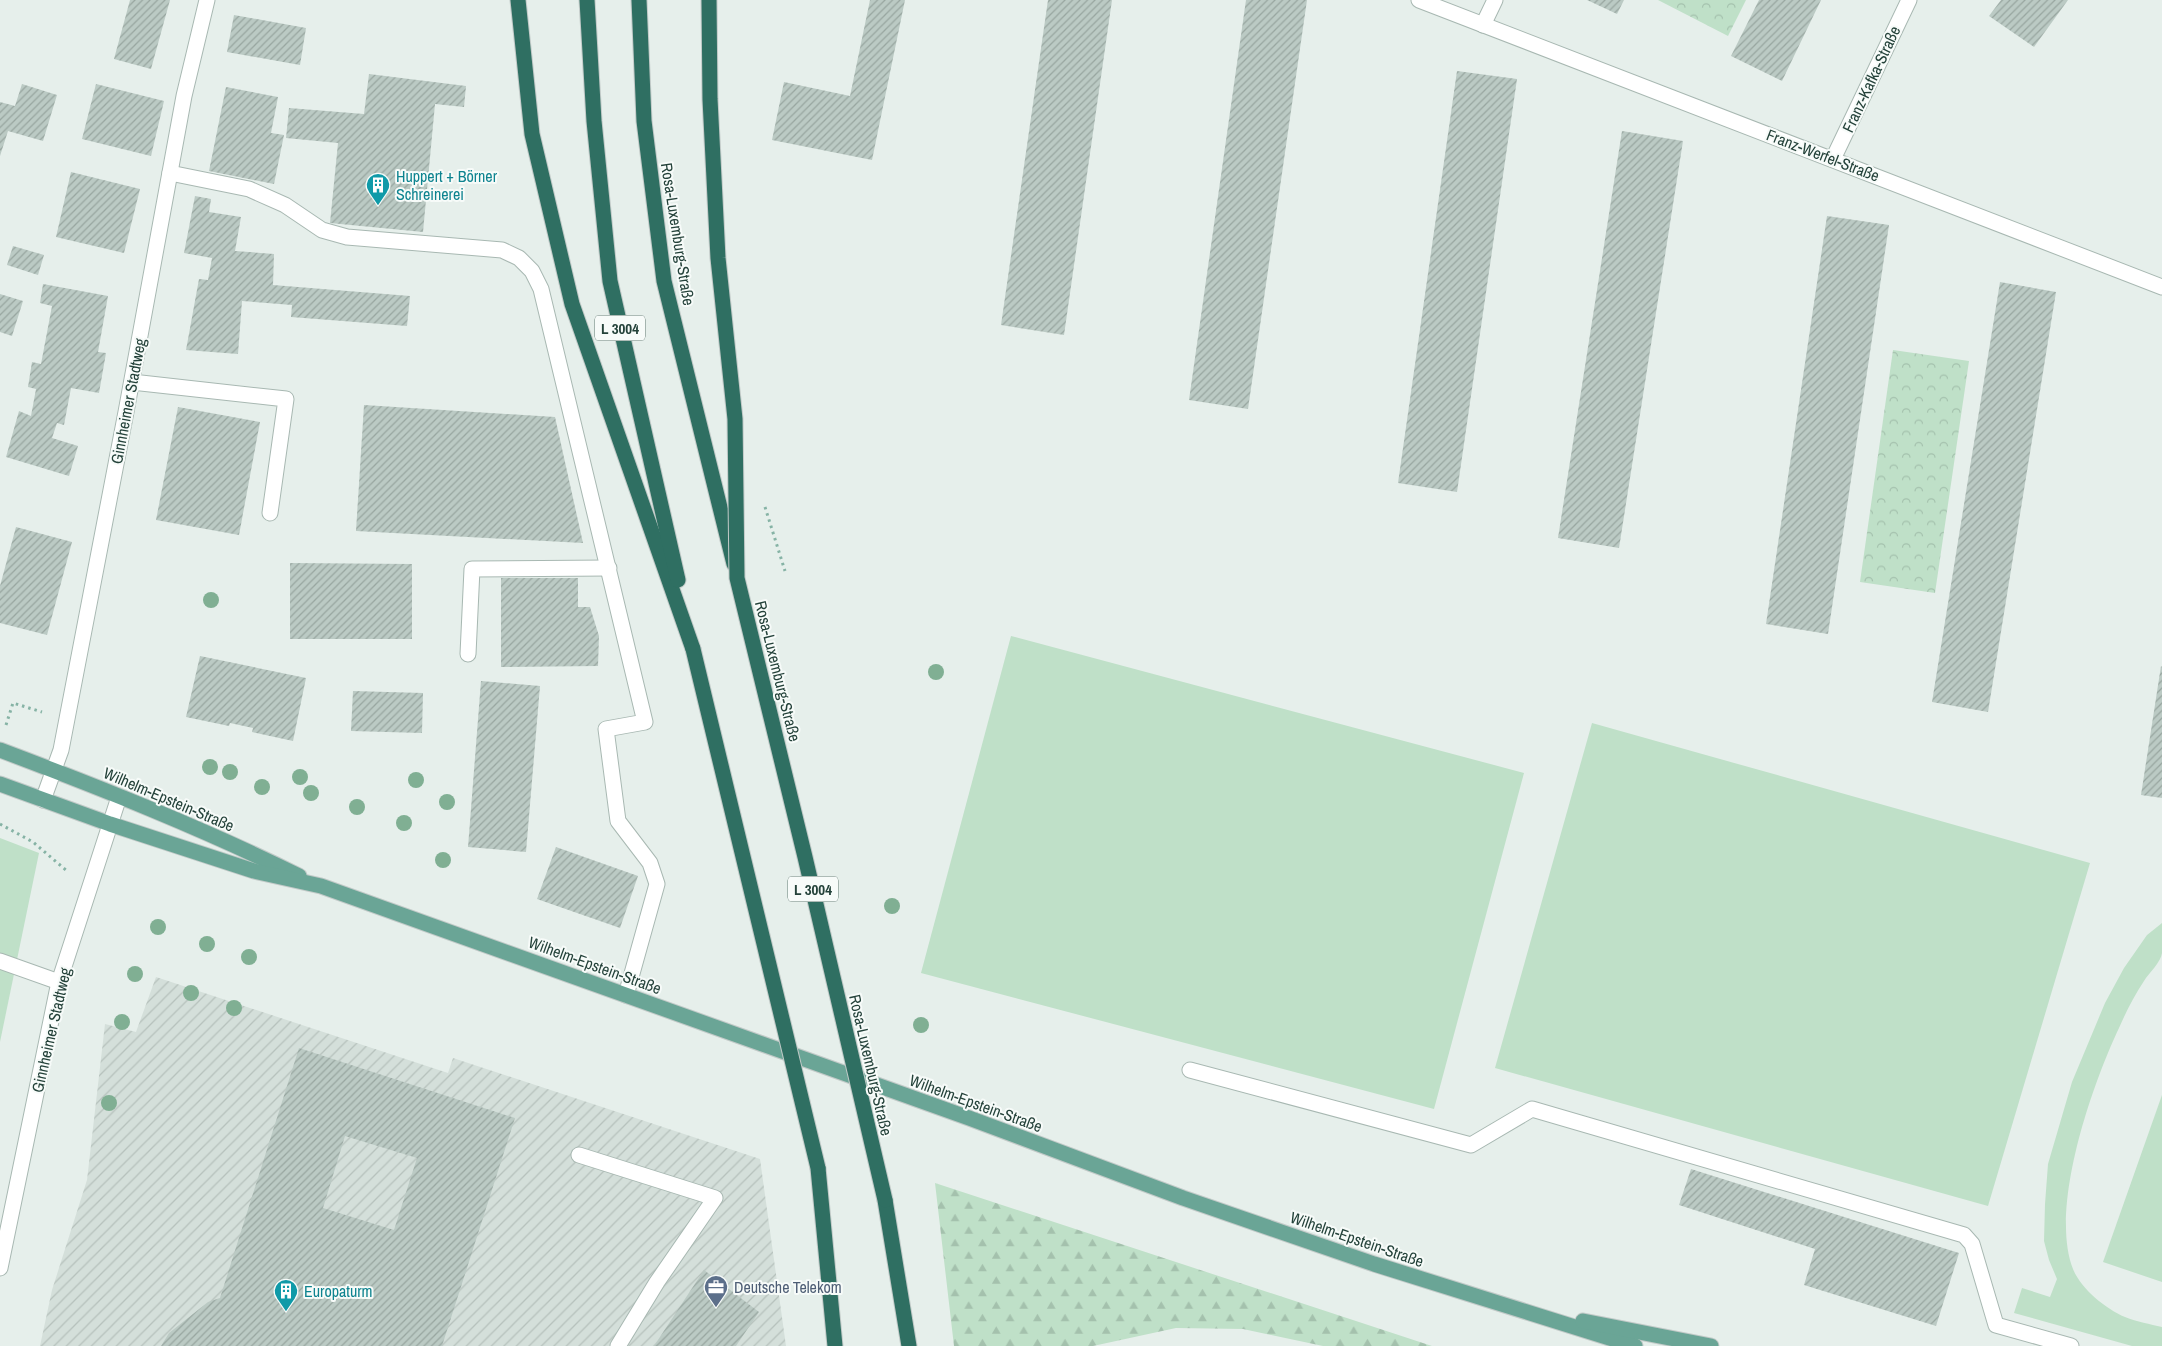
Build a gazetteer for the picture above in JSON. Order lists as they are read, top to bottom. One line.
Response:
{"streets":{"highway":["Rosa-Luxemburg-Straße","L 3004"],"main road":["Wilhelm-Epstein-Straße"],"street":["Franz-Kafka-Straße","Franz-Werfel-Straße","Ginnheimer Stadtweg"]},"crossings":[["Franz-Kafka-Straße","Franz-Werfel-Straße"],["Ginnheimer Stadtweg","Wilhelm-Epstein-Straße"]],"places":{"building":["Huppert + Börner Schreinerei","Europaturm"],"office":["Deutsche Telekom"]}}
